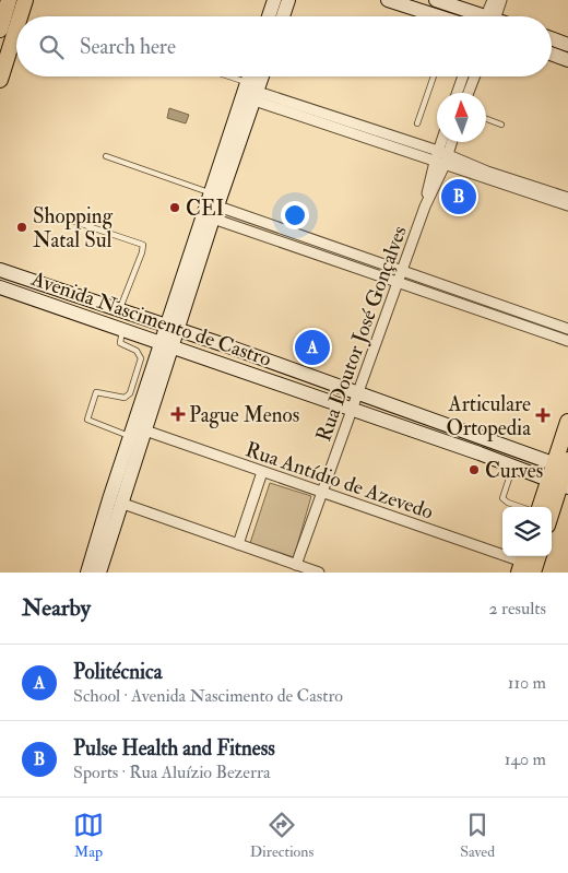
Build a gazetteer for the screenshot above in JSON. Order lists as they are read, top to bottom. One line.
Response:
{"streets":{"main road":["Avenida Nascimento de Castro"],"street":["Rua Doutor José Gonçalves","Rua Antídio de Azevedo"]},"crossings":[["Avenida Nascimento de Castro","Rua Doutor José Gonçalves"],["Rua Doutor José Gonçalves","Rua Antídio de Azevedo"]],"places":{"other":["CEI","Shopping Natal Sul","Curves"],"health":["Pague Menos","Articulare Ortopedia"]},"north":"top","page":{"search":"Search here","pins":["B","A"],"heading":["Nearby","2 results"],"list":[{"mark":"A","name":"Politécnica","note":"School · Avenida Nascimento de Castro","value":"110 m"},{"mark":"B","name":"Pulse Health and Fitness","note":"Sports · Rua Aluízio Bezerra","value":"140 m"}],"nav":["Map","Directions","Saved"]}}
